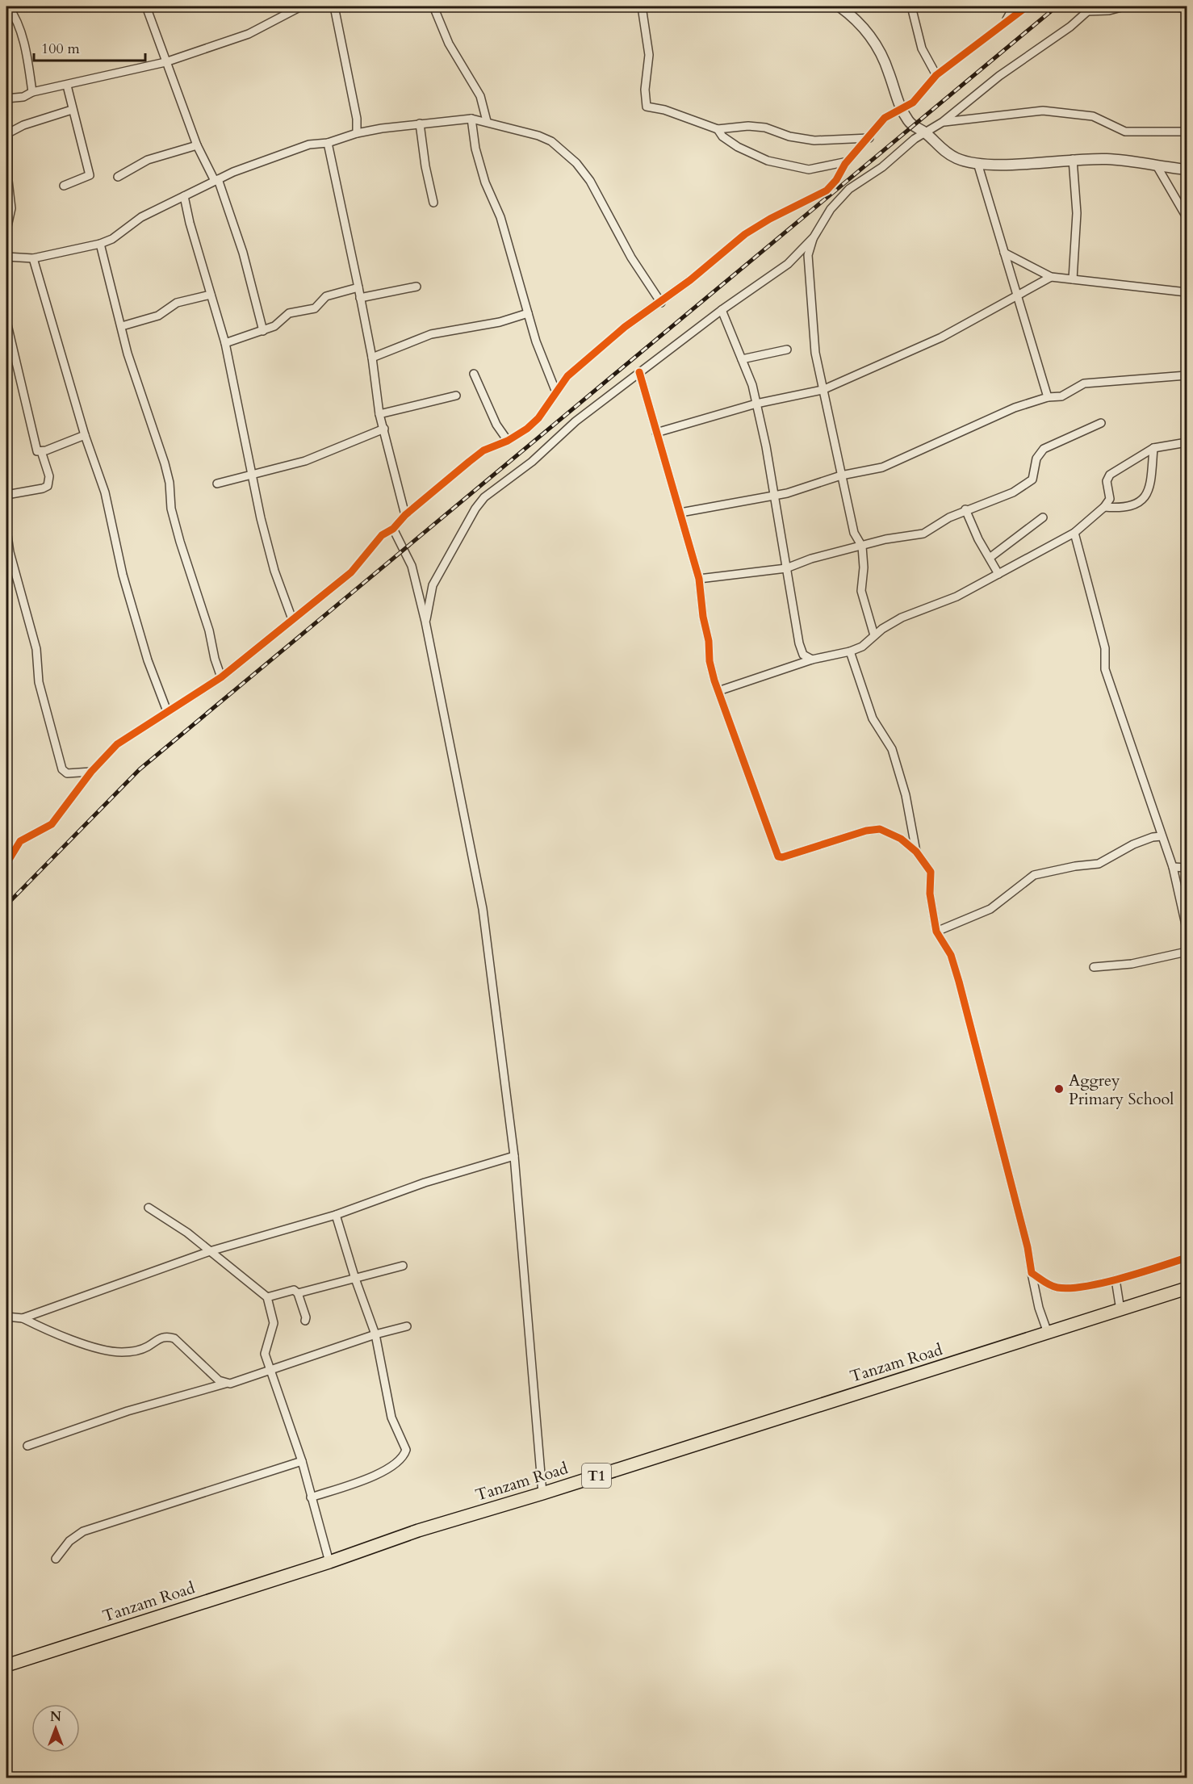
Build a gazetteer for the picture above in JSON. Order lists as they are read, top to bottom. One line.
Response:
{"streets":{"highway":["Tanzam Road","T1"]},"places":["Aggrey Primary School"],"scale_bar":"100 m","north":"top"}
